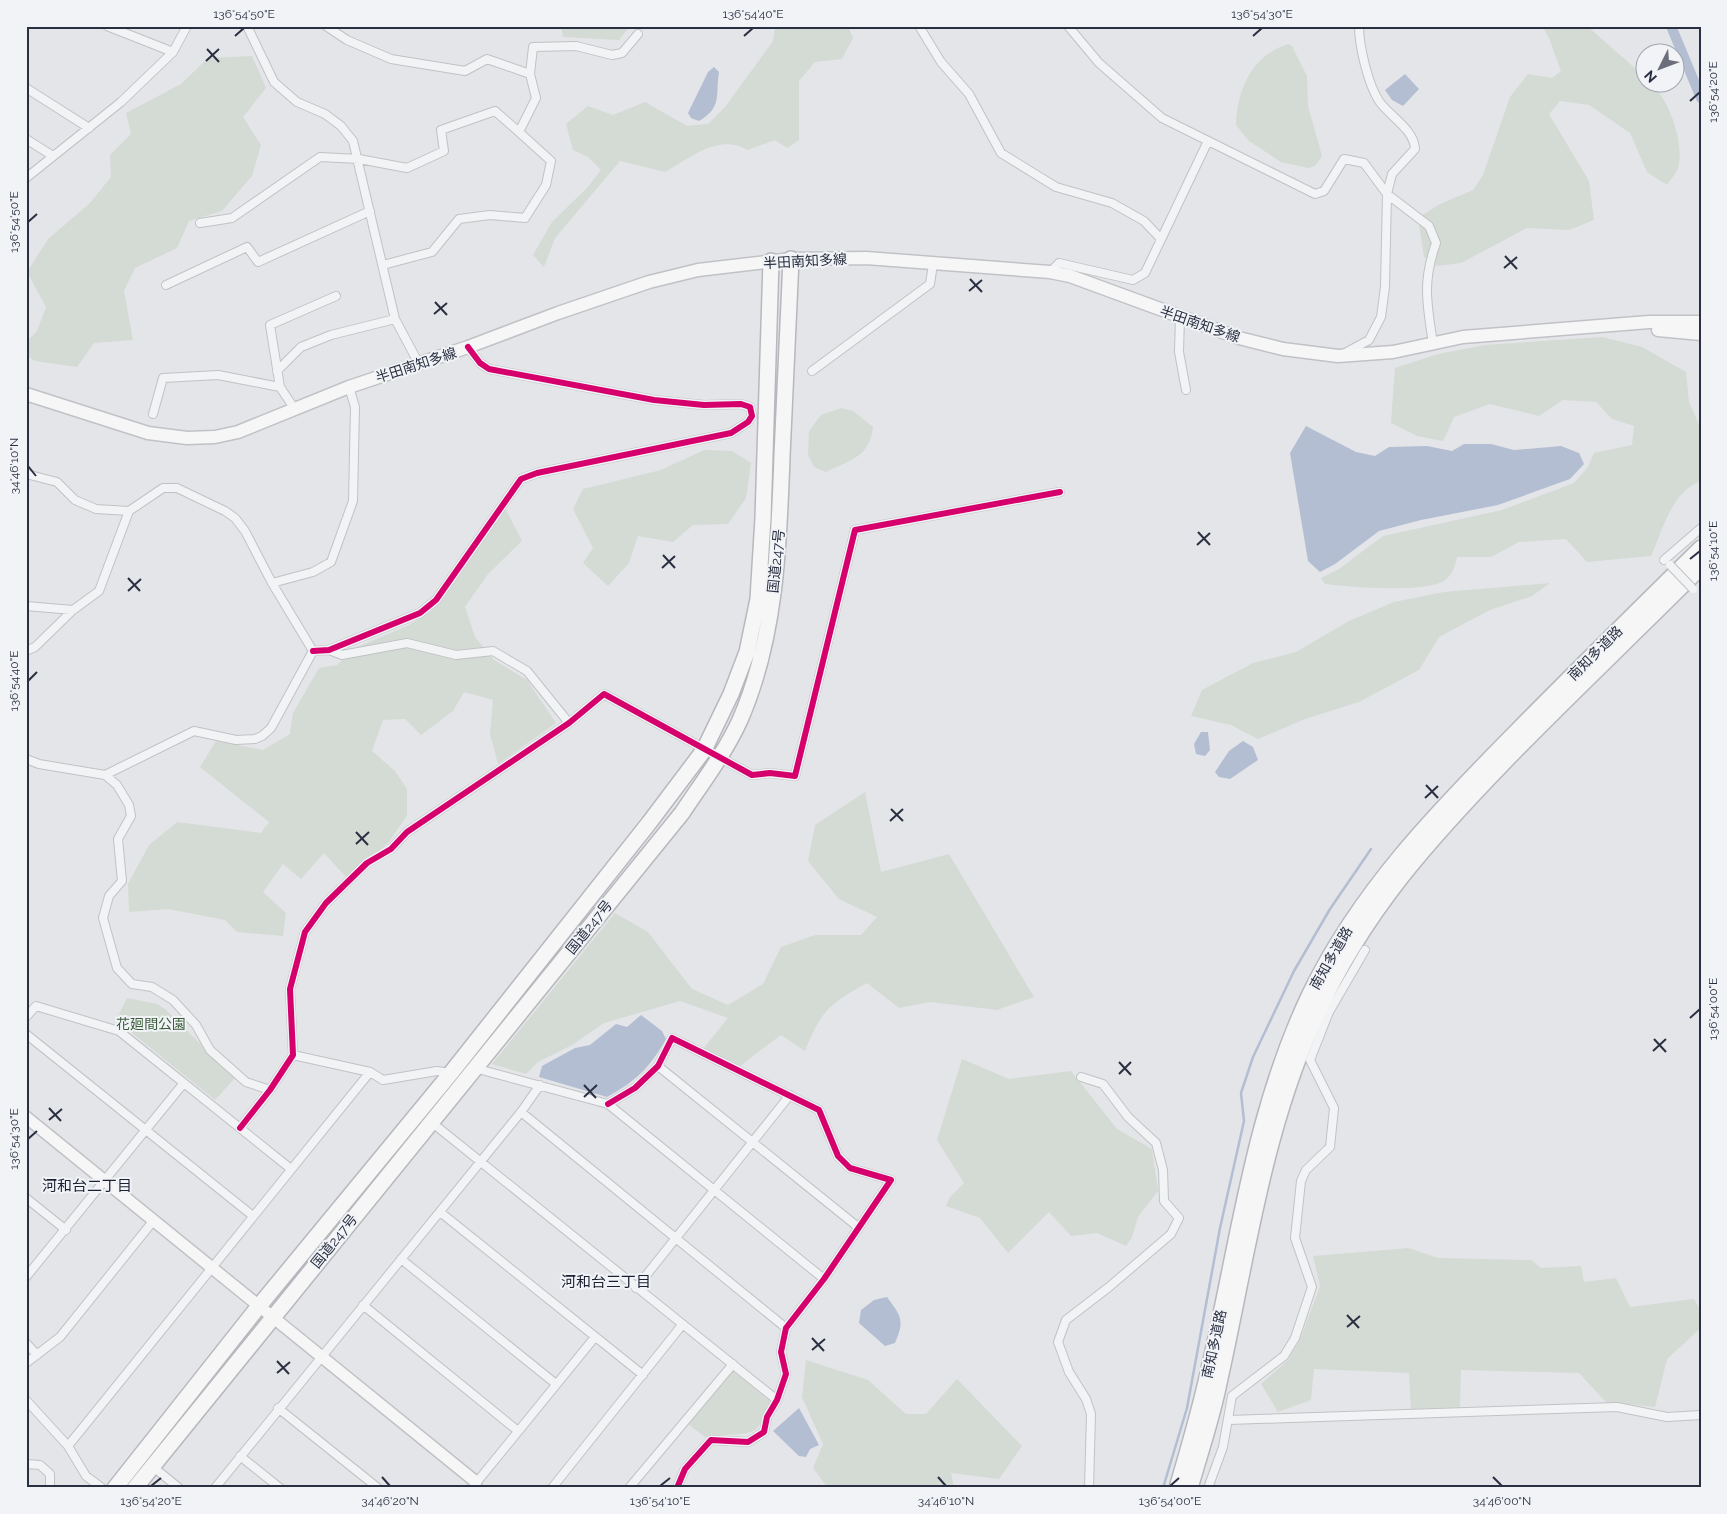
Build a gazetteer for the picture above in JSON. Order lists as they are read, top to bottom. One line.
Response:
{"streets":{"highway":["国道247号","南知多道路"],"main road":["半田南知多線"]},"crossings":[["半田南知多線","国道247号"]],"districts":["河和台二丁目","河和台三丁目"],"parks":["花廻間公園"],"north":"bottom left","coordinates":["136°54'50\"E","136°54'40\"E","136°54'30\"E","136°54'20\"E","34°46'10\"N","136°54'10\"E","136°54'00\"E","34°46'20\"N","34°46'00\"N"]}
